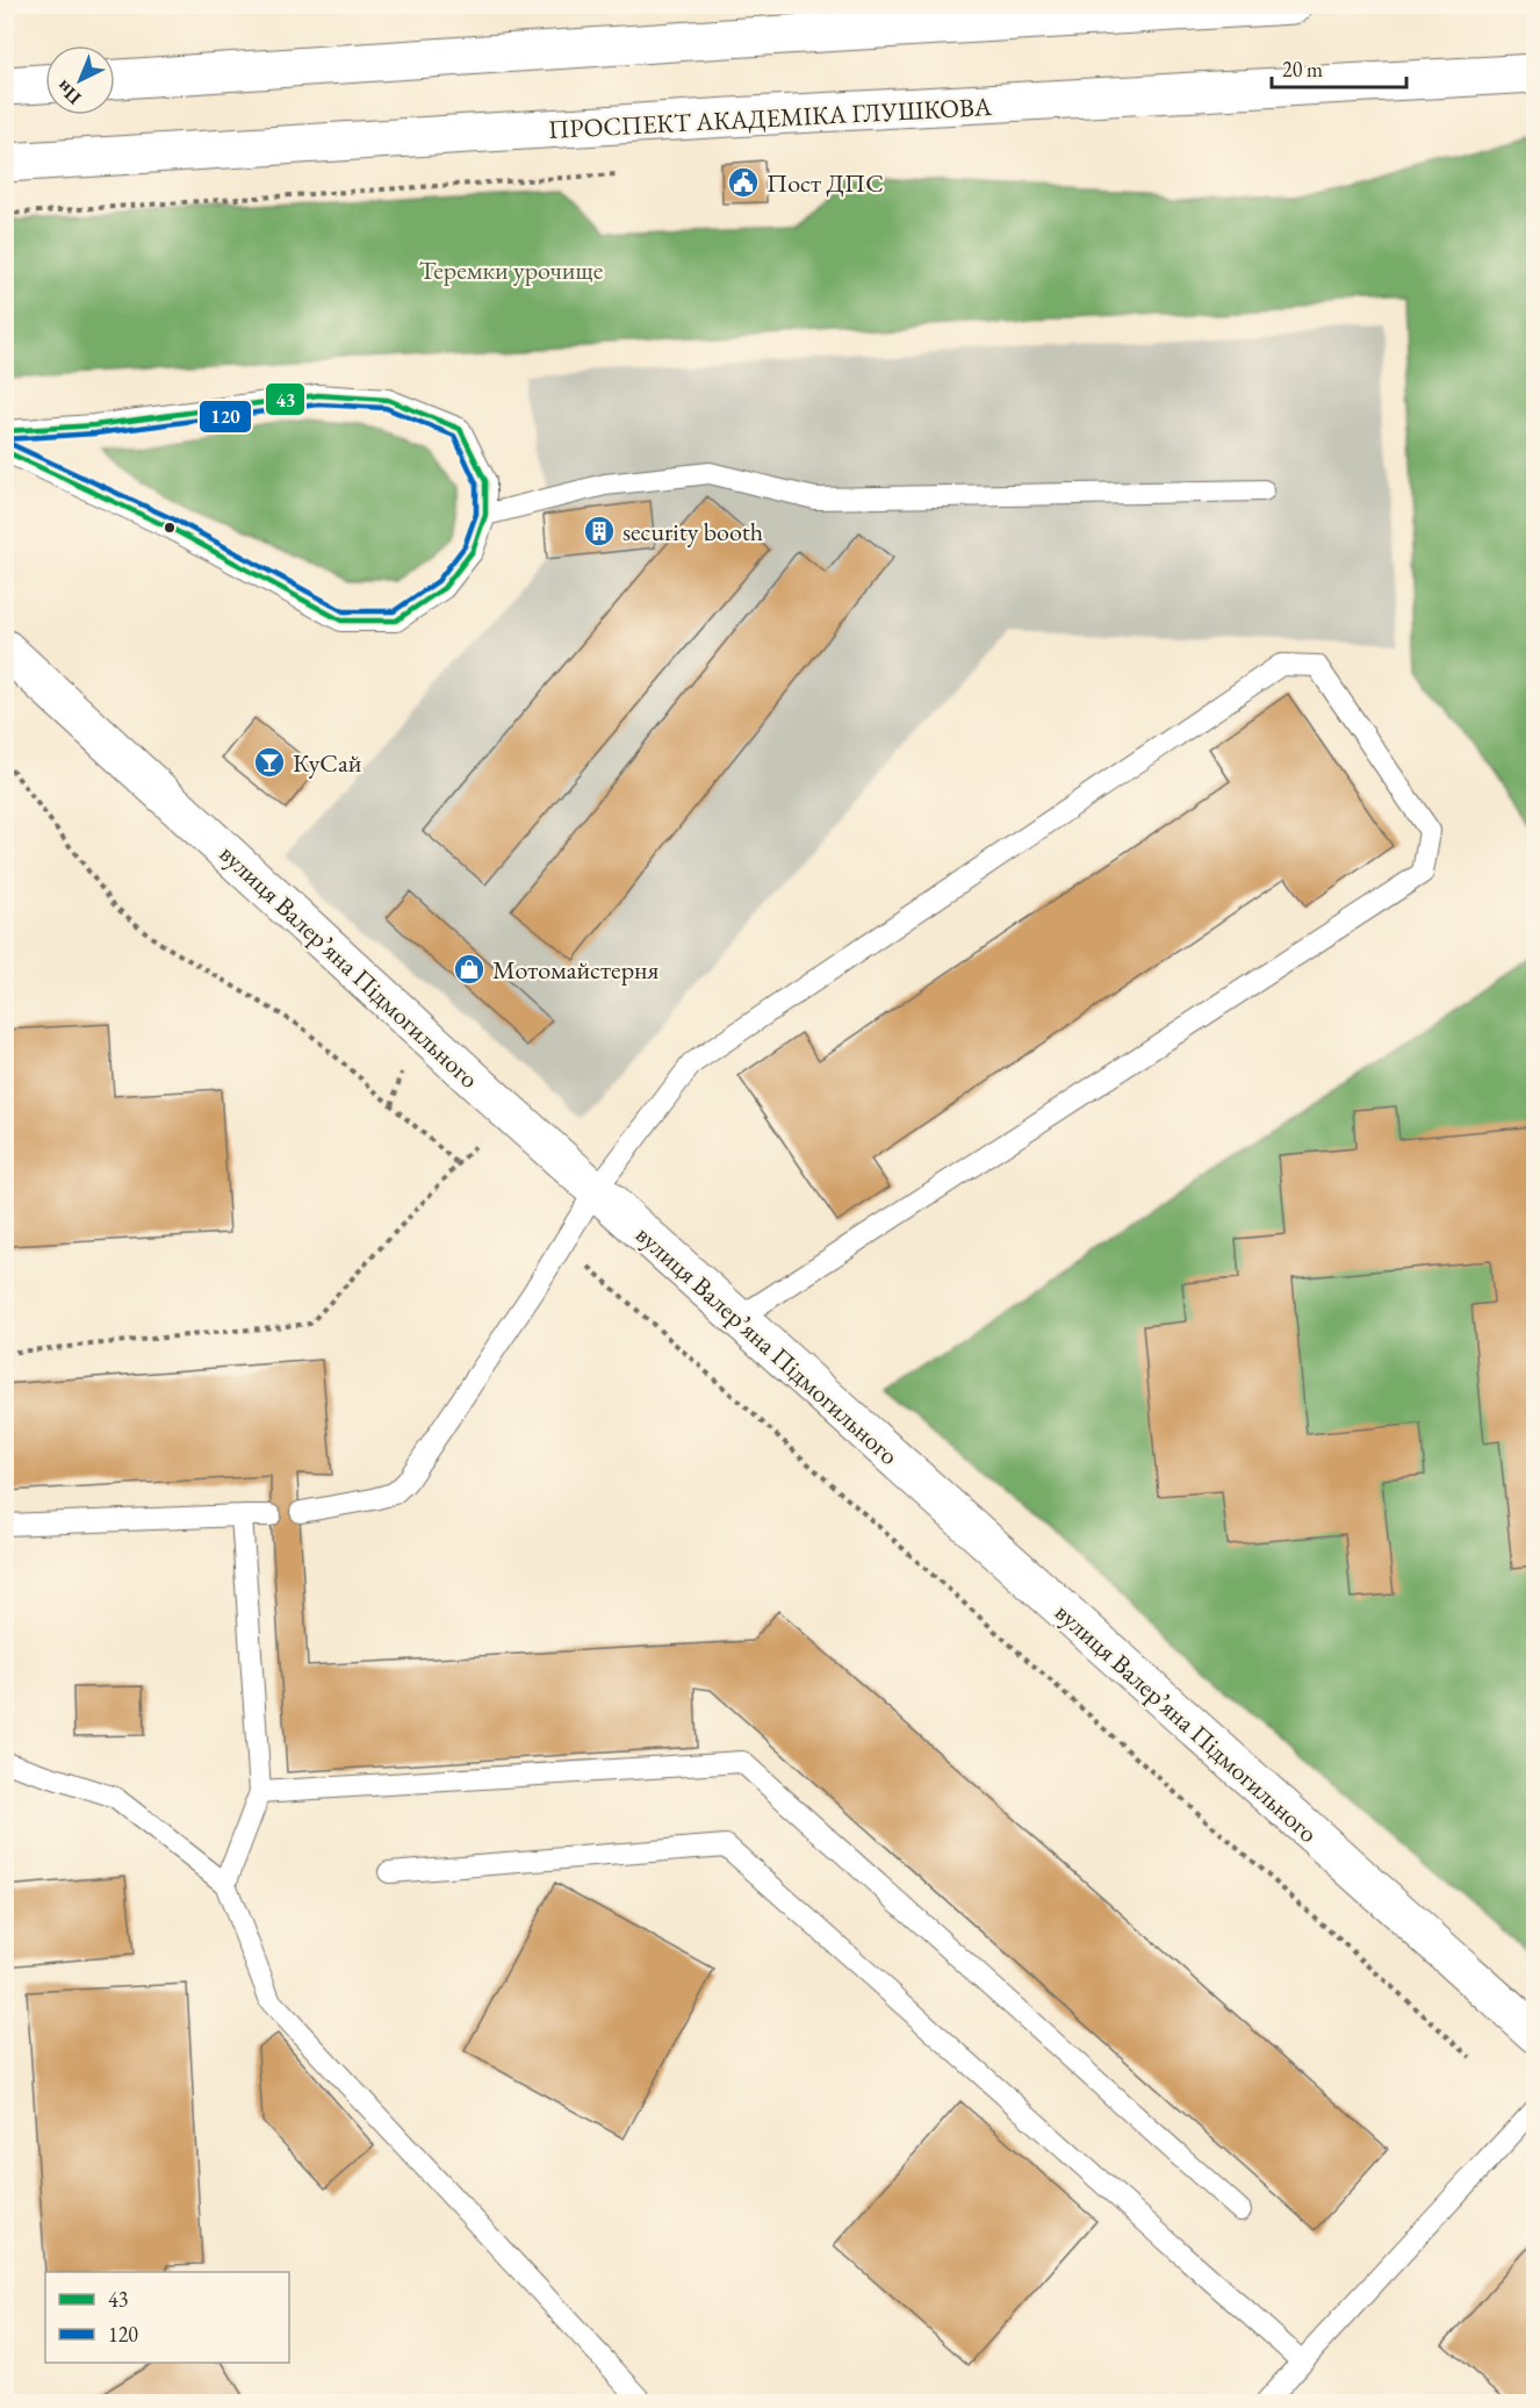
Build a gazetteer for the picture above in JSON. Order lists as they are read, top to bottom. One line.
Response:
{"streets":{"main road":["ПРОСПЕКТ АКАДЕМІКА ГЛУШКОВА","вулиця Валерʼяна Підмогильного"]},"parks":["Теремки урочище"],"places":{"public building":["Пост ДПС"],"building":["security booth"],"bar":["КуСай"],"shop":["Мотомайстерня"]},"lines":["transit line 43","transit line 120"],"legend":["43","120"],"scale_bar":"20 m","north":"bottom left"}
